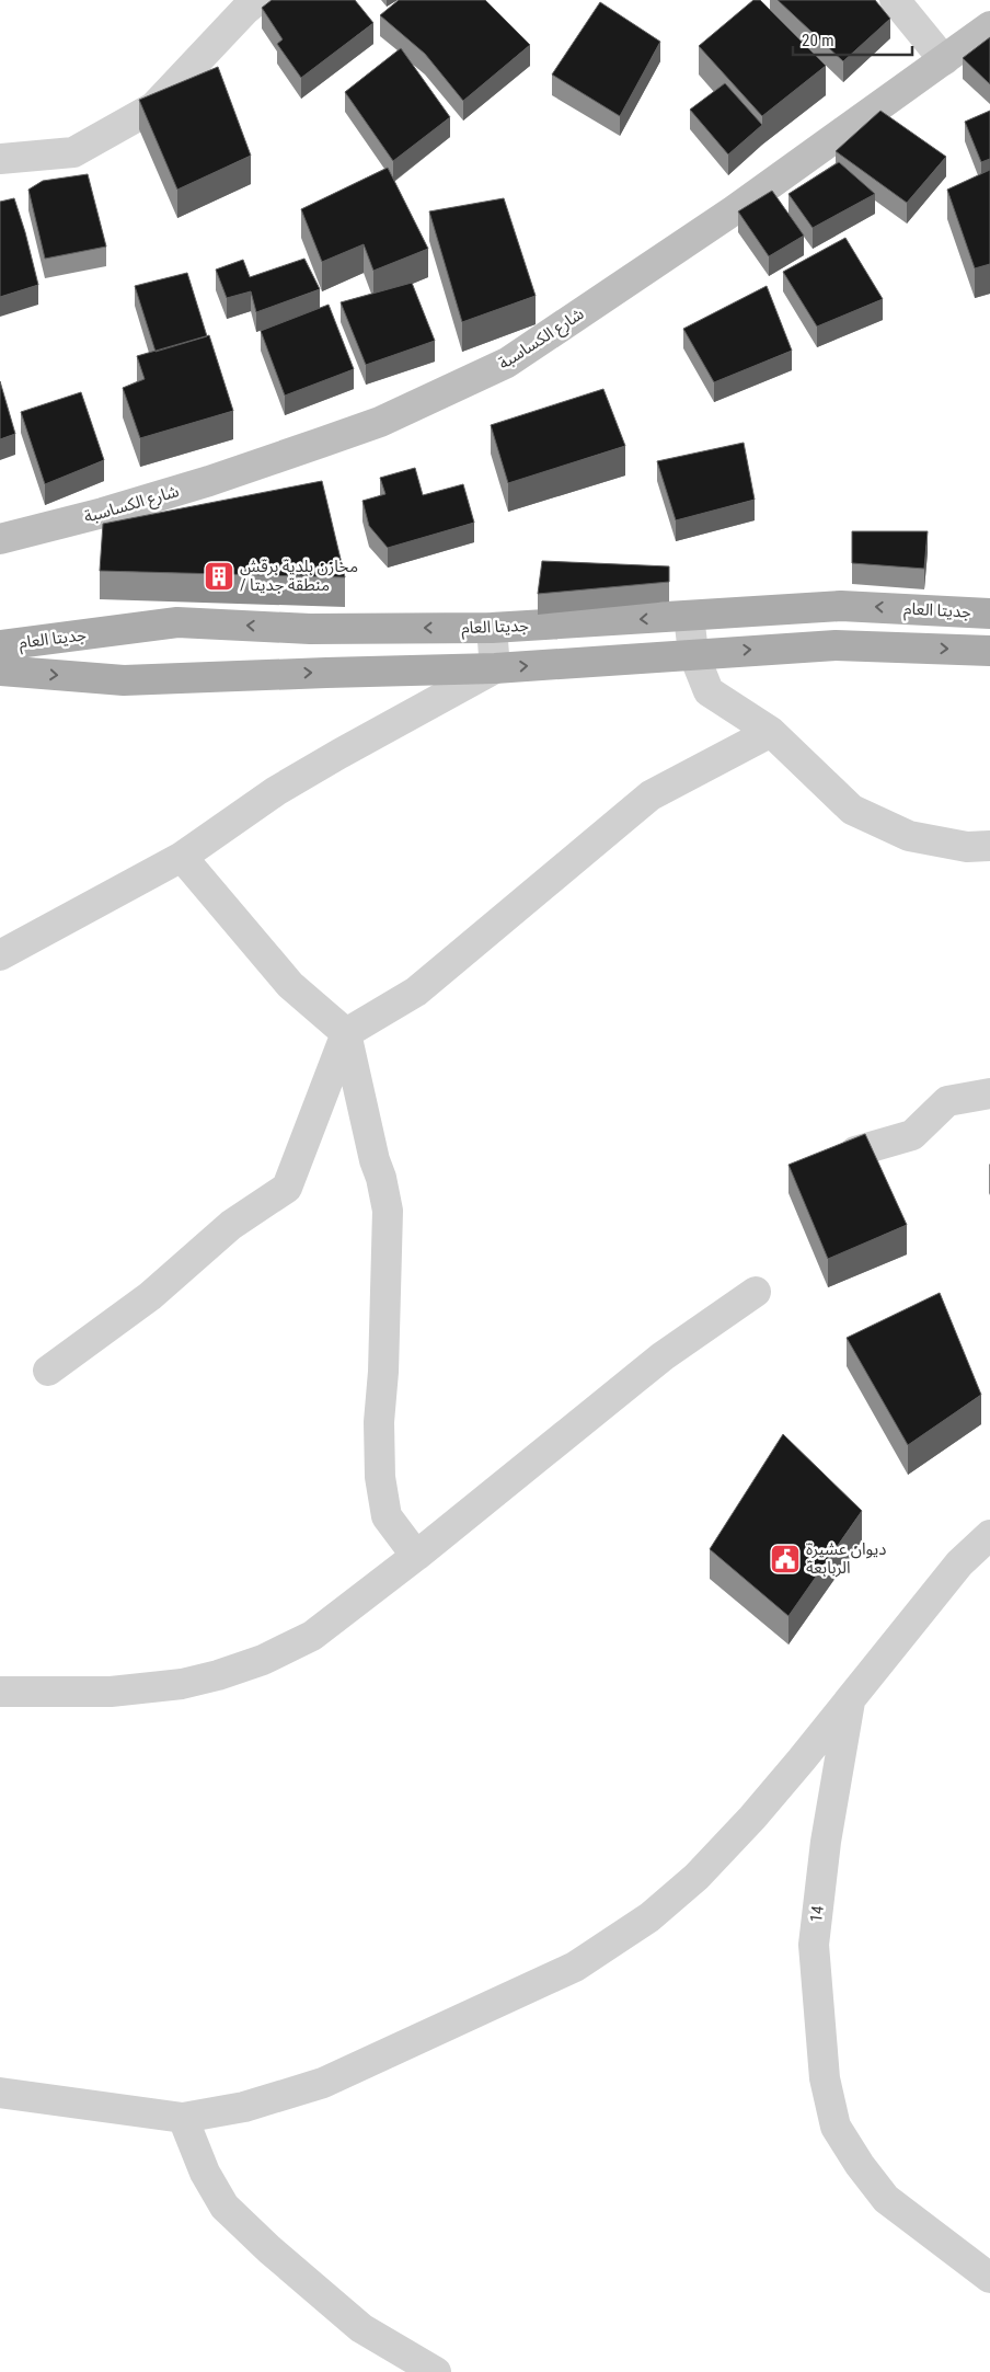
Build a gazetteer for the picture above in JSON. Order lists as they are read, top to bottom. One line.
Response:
{"streets":{"main road":["جديتا العام"],"street":["شارع الكساسبة","14"]},"places":{"building":["مخازن بلدية برقش / منطقة جديتا"],"public building":["ديوان عشيرة الربابعة"]},"scale_bar":"20 m"}
